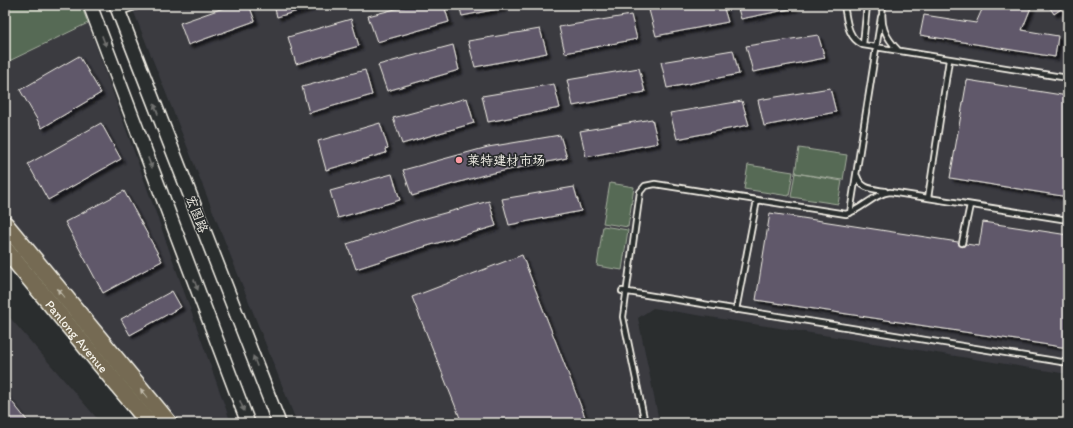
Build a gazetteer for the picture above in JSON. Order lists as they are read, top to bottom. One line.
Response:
{"streets":{"highway":["Panlong Avenue"],"main road":["宏图路"]},"places":["莱特建材市场"]}
